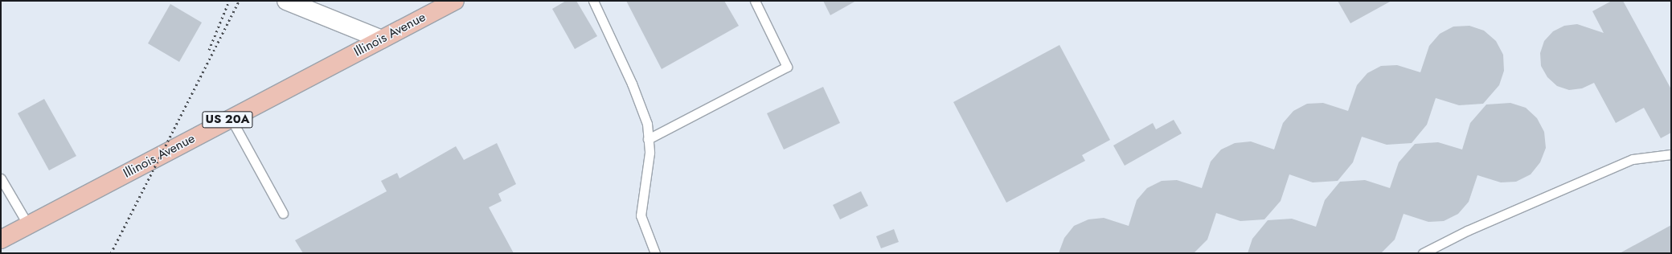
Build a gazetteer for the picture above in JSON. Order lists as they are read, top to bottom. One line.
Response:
{"streets":{"main road":["Illinois Avenue","US 20A"]}}
